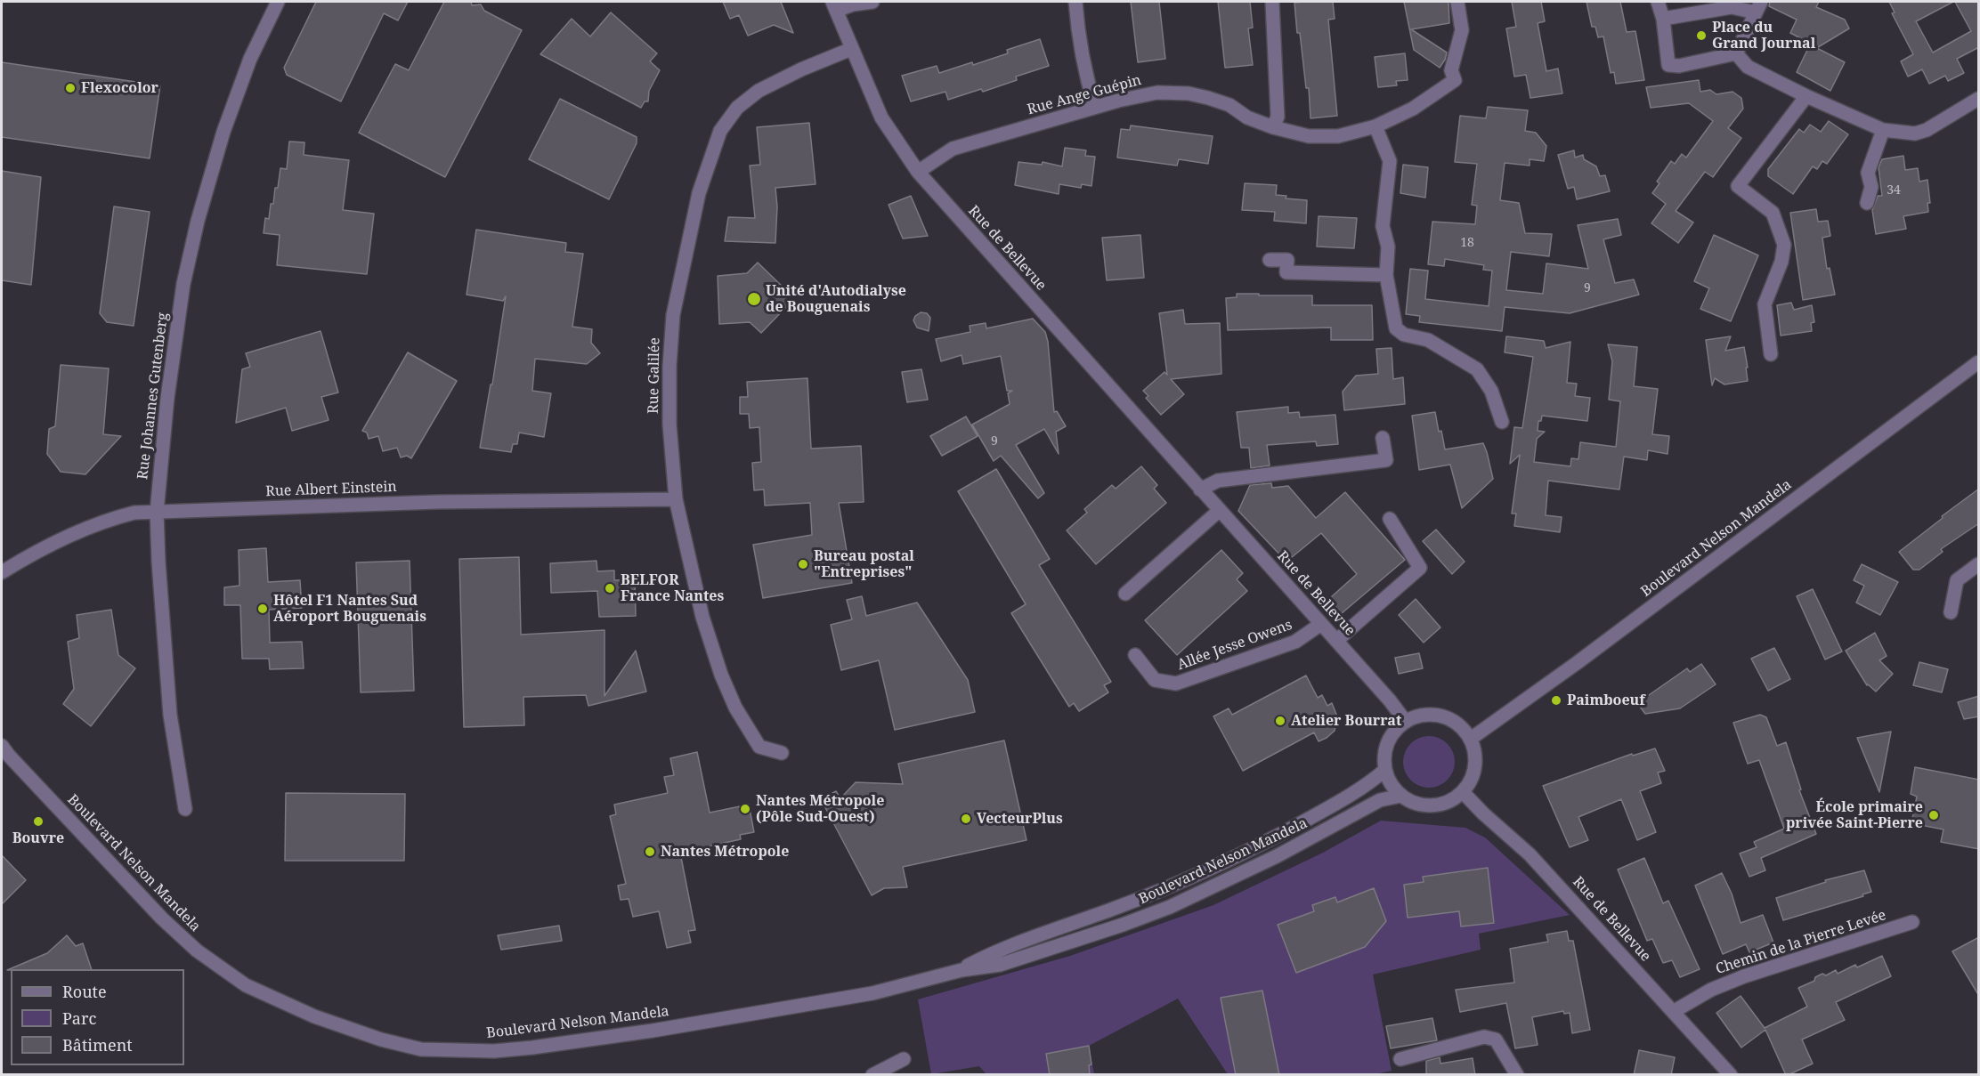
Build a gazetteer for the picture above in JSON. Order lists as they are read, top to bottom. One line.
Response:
{"streets":{"street":["Rue Ange Guépin","Rue de Bellevue","Rue Galilée","Rue Johannes Gutenberg","Rue Albert Einstein","Boulevard Nelson Mandela","Allée Jesse Owens","Chemin de la Pierre Levée"]},"crossings":[["Rue Ange Guépin","Rue de Bellevue"],["Rue de Bellevue","Rue Galilée"],["Rue de Bellevue","Boulevard Nelson Mandela"],["Rue de Bellevue","Allée Jesse Owens"],["Rue de Bellevue","Chemin de la Pierre Levée"],["Rue Galilée","Rue Albert Einstein"],["Rue Johannes Gutenberg","Rue Albert Einstein"]],"places":["Place du Grand Journal","Flexocolor","Unité d'Autodialyse de Bouguenais","Bureau postal \"Entreprises\"","BELFOR France Nantes","Hôtel F1 Nantes Sud Aéroport Bouguenais","Paimboeuf","Atelier Bourrat","Nantes Métropole (Pôle Sud-Ouest)","École primaire privée Saint-Pierre","VecteurPlus","Bouvre","Nantes Métropole"],"house_numbers":["34","18","9","9"],"legend":["Route","Parc","Bâtiment"]}
